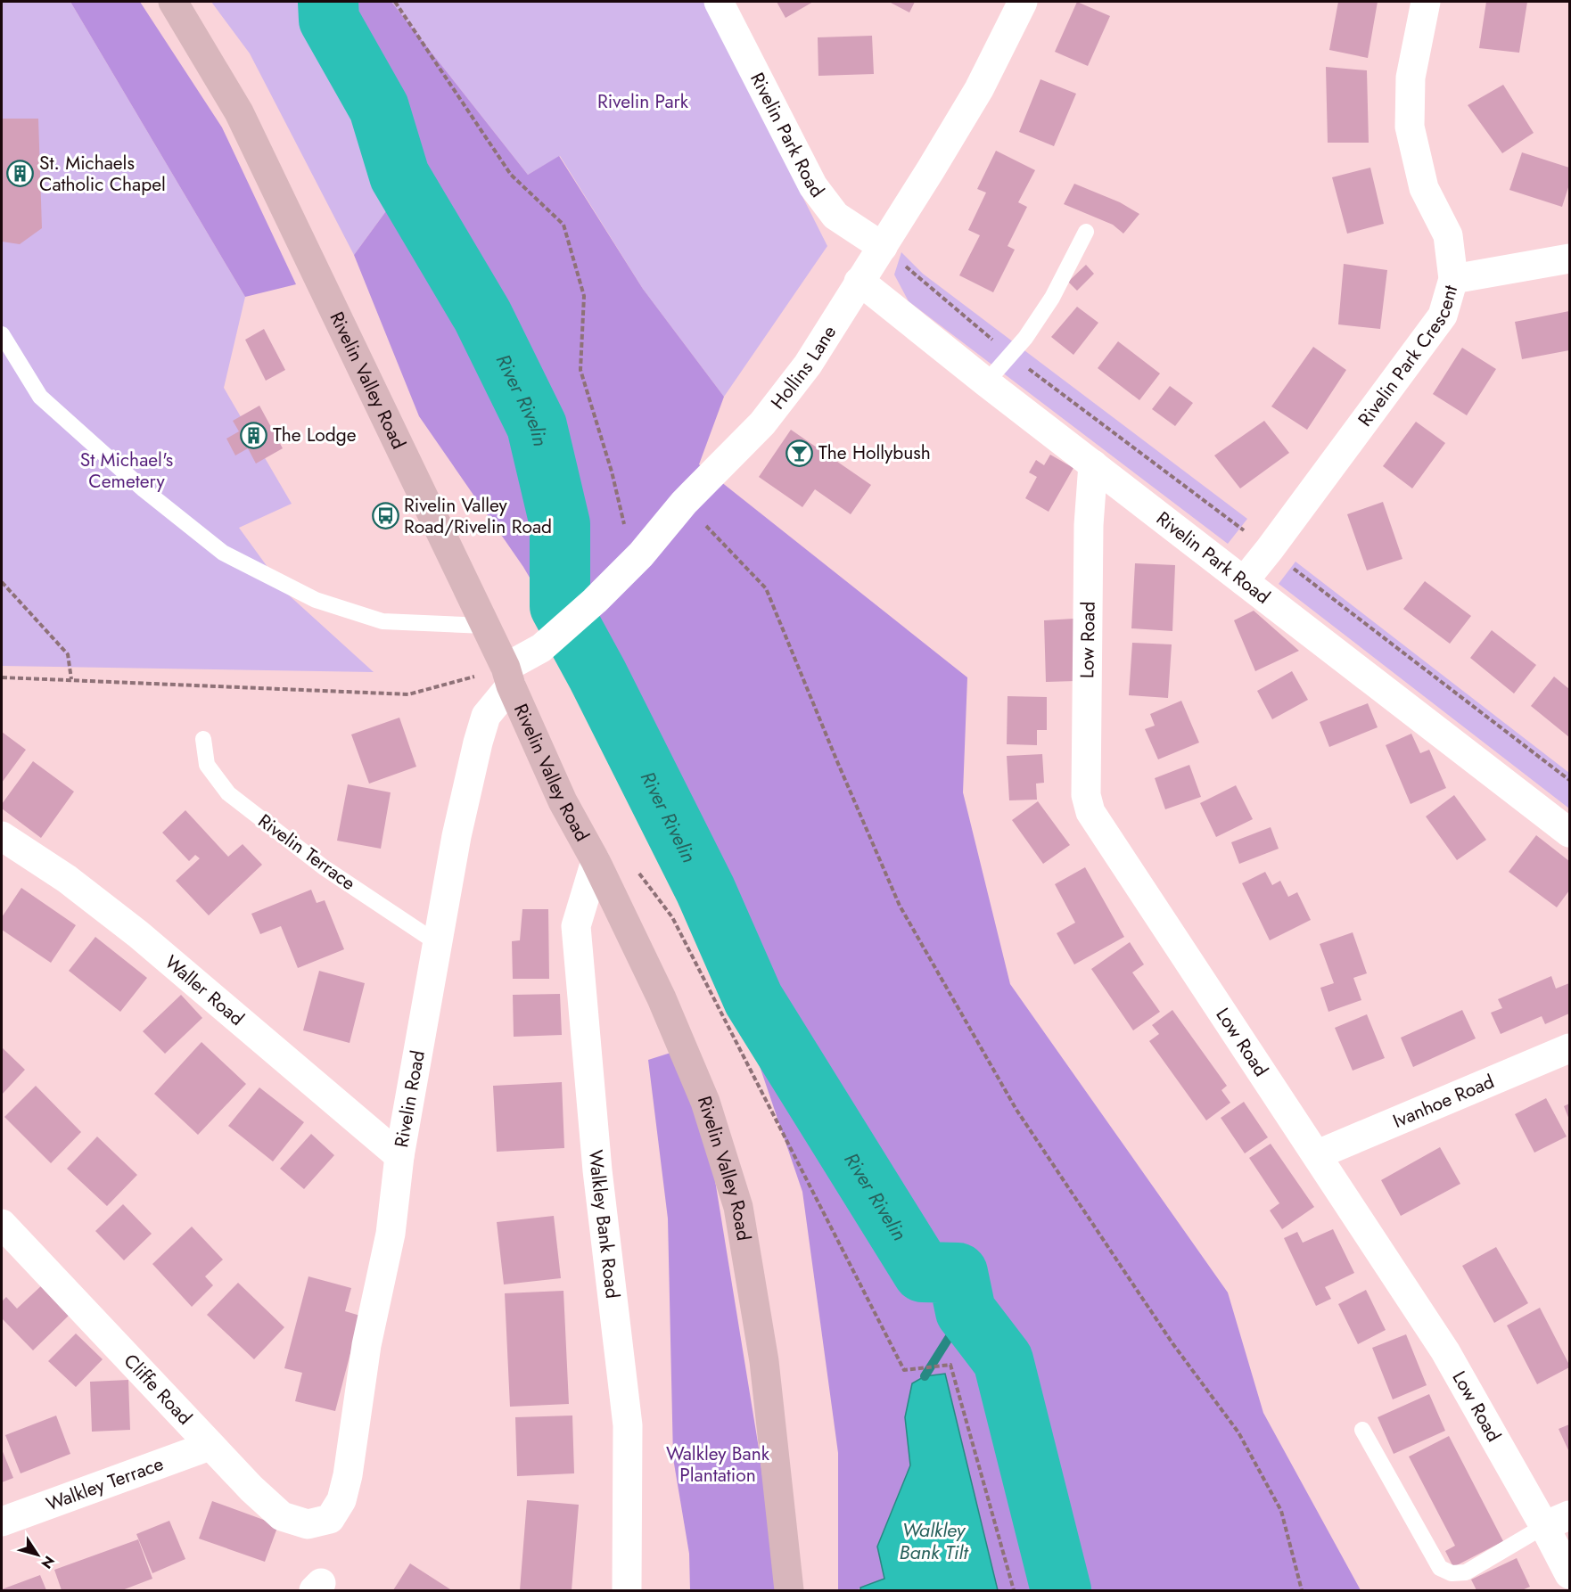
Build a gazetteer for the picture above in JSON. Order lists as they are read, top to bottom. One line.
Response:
{"streets":{"main road":["Rivelin Valley Road"],"street":["Rivelin Park Road","Rivelin Park Crescent","Hollins Lane","Low Road","Waller Road","Rivelin Road","Ivanhoe Road","Walkley Bank Road","Cliffe Road","Walkley Terrace"],"lane":["Rivelin Terrace"]},"crossings":[["Rivelin Park Road","Rivelin Park Crescent"],["Rivelin Park Road","Hollins Lane"],["Rivelin Park Road","Low Road"],["Hollins Lane","Rivelin Valley Road"],["Hollins Lane","Rivelin Road"],["Rivelin Valley Road","Rivelin Road"],["Rivelin Valley Road","Walkley Bank Road"],["Low Road","Ivanhoe Road"],["Rivelin Terrace","Rivelin Road"],["Waller Road","Rivelin Road"],["Rivelin Road","Cliffe Road"],["Cliffe Road","Walkley Terrace"]],"water":["River Rivelin","Walkley Bank Tilt"],"parks":["Rivelin Park","St Michael's Cemetery","Walkley Bank Plantation"],"places":{"building":["St. Michaels Catholic Chapel","The Lodge"],"bar":["The Hollybush"],"bus stop":["Rivelin Valley Road/Rivelin Road"]},"north":"bottom right"}
